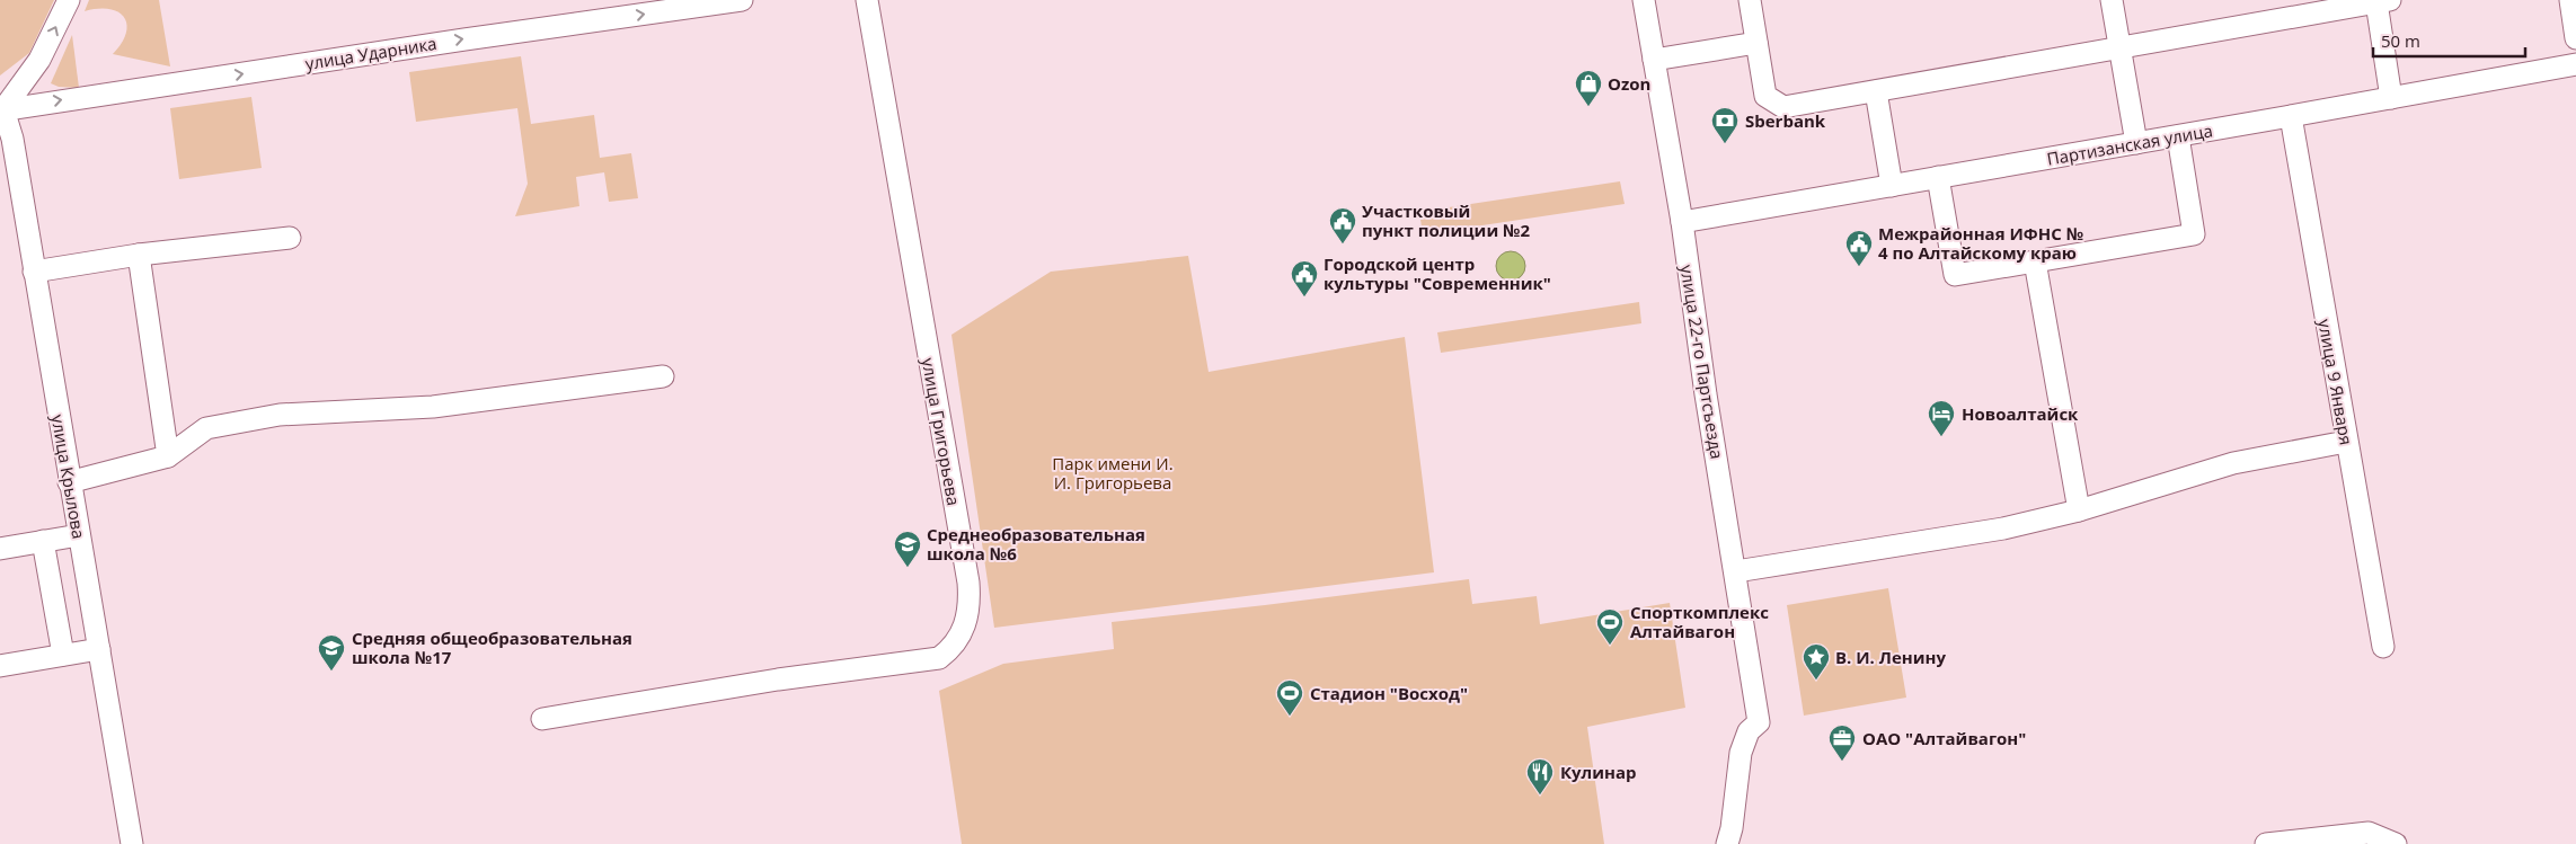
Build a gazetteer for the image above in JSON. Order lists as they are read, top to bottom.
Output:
{
  "streets": {
    "street": [
      "улица Ударника",
      "Партизанская улица",
      "улица 22-го Партсъезда",
      "улица 9 Января",
      "улица Григорьева",
      "улица Крылова"
    ]
  },
  "crossings": [
    ["улица Ударника", "улица Крылова"],
    ["Партизанская улица", "улица 22-го Партсъезда"],
    ["Партизанская улица", "улица 9 Января"]
  ],
  "parks": ["Парк имени И. И. Григорьева"],
  "places": {
    "shop": ["Ozon"],
    "bank": ["Sberbank"],
    "public building": ["Участковый пункт полиции №2", "Межрайонная ИФНС № 4 по Алтайскому краю", "Городской центр культуры \"Современник\""],
    "hotel": ["Новоалтайск"],
    "school or university": ["Среднеобразовательная школа №6", "Средняя общеобразовательная школа №17"],
    "sports": ["Спорткомплекс Алтайвагон", "Стадион \"Восход\""],
    "place": ["В. И. Ленину"],
    "office": ["ОАО \"Алтайвагон\""],
    "restaurant": ["Кулинар"]
  },
  "scale_bar": "50 m"
}
